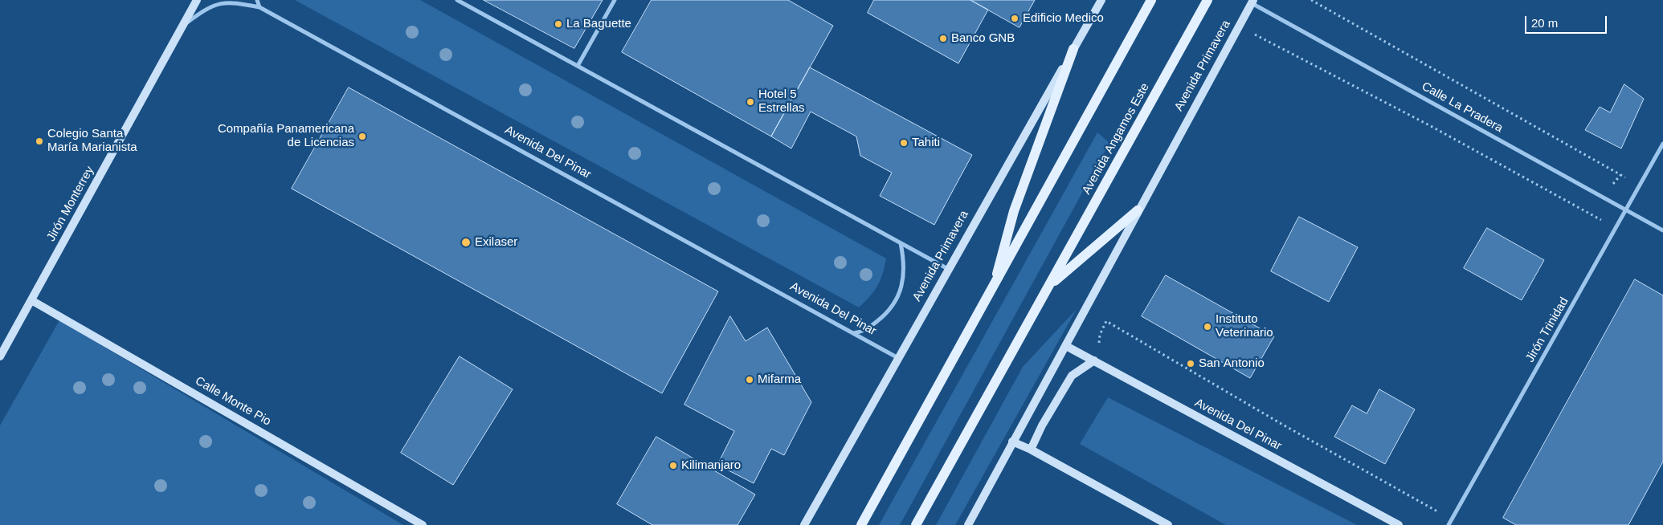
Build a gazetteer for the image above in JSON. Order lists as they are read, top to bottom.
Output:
{
  "streets": {
    "main road": ["Avenida Angamos Este"],
    "street": [
      "Avenida Primavera",
      "Calle La Pradera",
      "Avenida Del Pinar",
      "Jirón Monterrey",
      "Jirón Trinidad",
      "Calle Monte Pio"
    ]
  },
  "crossings": [
    ["Avenida Primavera", "Calle La Pradera"],
    ["Avenida Primavera", "Avenida Del Pinar"],
    ["Calle La Pradera", "Jirón Trinidad"],
    ["Avenida Del Pinar", "Jirón Monterrey"],
    ["Jirón Monterrey", "Calle Monte Pio"]
  ],
  "places": [
    "Edificio Medico",
    "La Baguette",
    "Banco GNB",
    "Hotel 5 Estrellas",
    "Compañía Panamericana de Licencias",
    "Colegio Santa María Marianista",
    "Tahiti",
    "Exilaser",
    "Instituto Veterinario",
    "San Antonio",
    "Mifarma",
    "Kilimanjaro"
  ],
  "scale_bar": "20 m"
}
